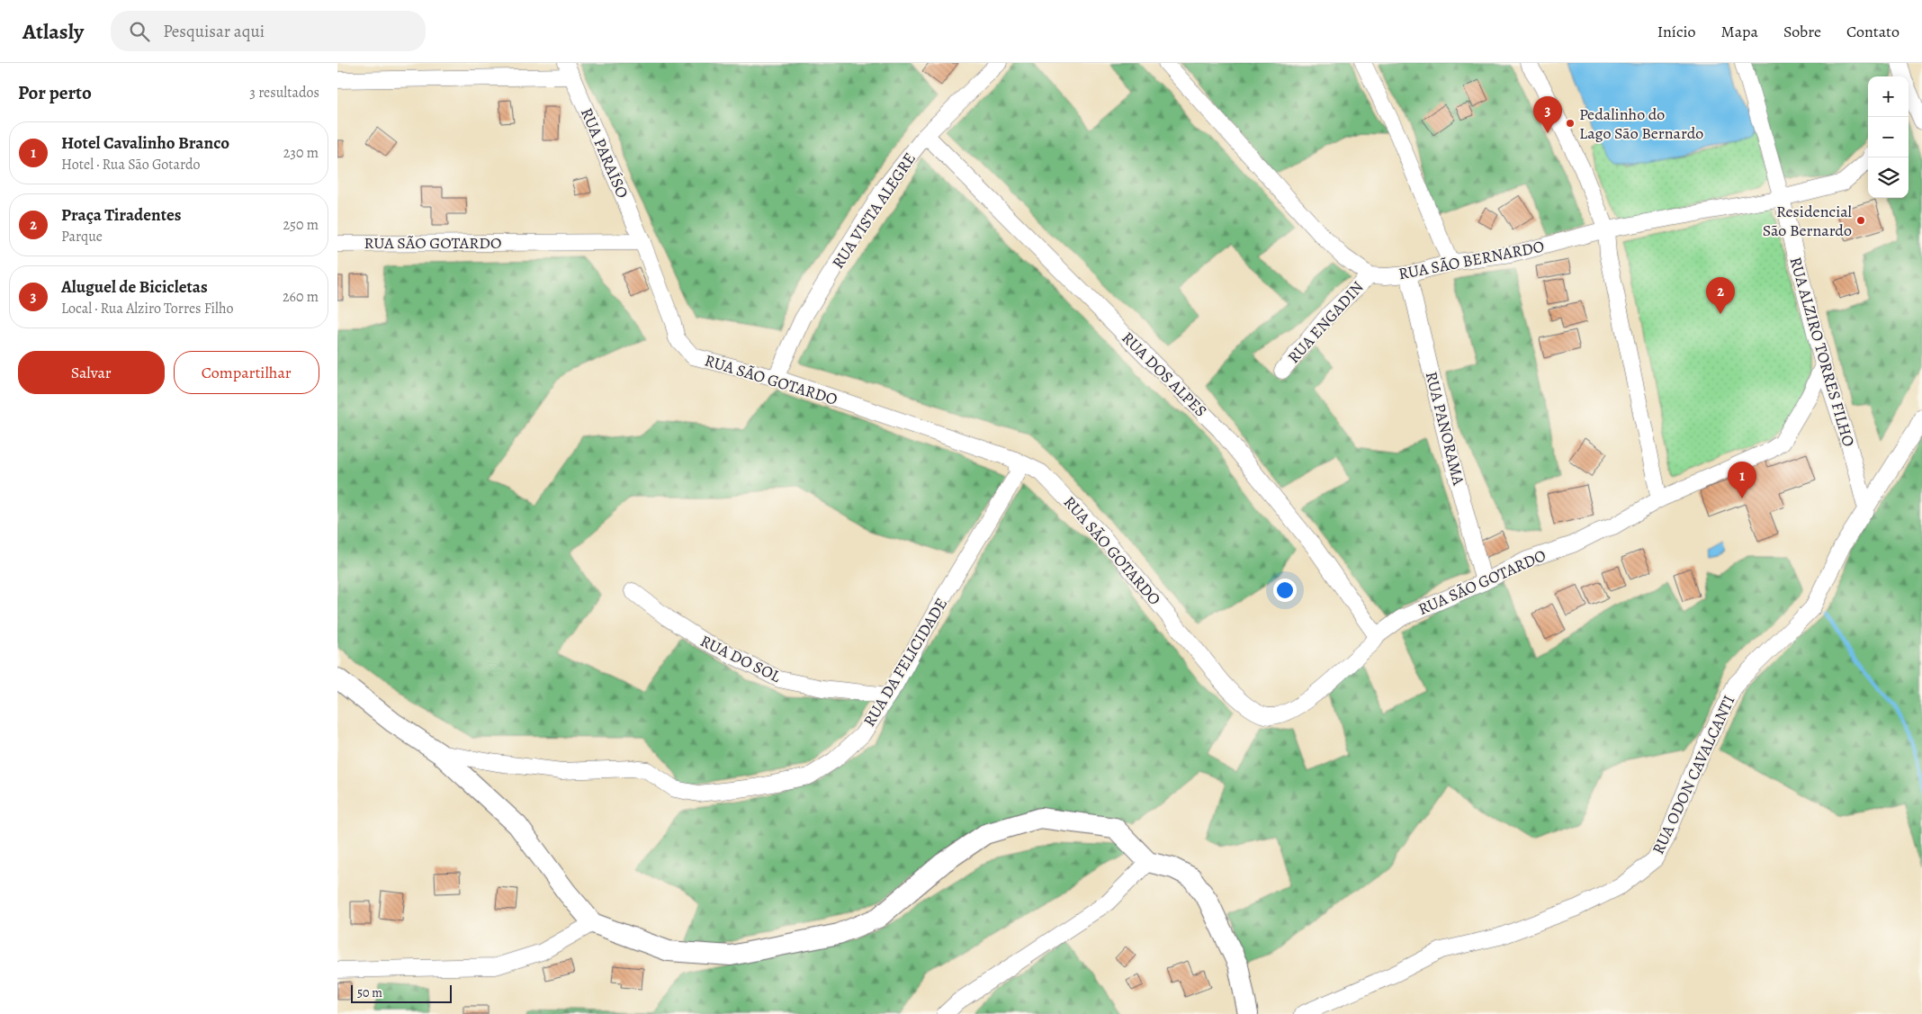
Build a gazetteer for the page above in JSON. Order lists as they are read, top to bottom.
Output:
{
  "streets": {
    "street": [
      "RUA PARAÍSO",
      "RUA VISTA ALEGRE",
      "RUA SÃO GOTARDO",
      "RUA SÃO BERNARDO",
      "RUA ENGADIN",
      "RUA ALZIRO TORRES FILHO",
      "RUA DOS ALPES",
      "RUA PANORAMA",
      "RUA DO SOL",
      "RUA DA FELICIDADE",
      "RUA ODON CAVALCANTI"
    ]
  },
  "crossings": [
    ["RUA PARAÍSO", "RUA SÃO GOTARDO"],
    ["RUA VISTA ALEGRE", "RUA SÃO GOTARDO"],
    ["RUA VISTA ALEGRE", "RUA DOS ALPES"],
    ["RUA SÃO GOTARDO", "RUA ALZIRO TORRES FILHO"],
    ["RUA SÃO GOTARDO", "RUA DOS ALPES"],
    ["RUA SÃO GOTARDO", "RUA PANORAMA"],
    ["RUA SÃO GOTARDO", "RUA DA FELICIDADE"],
    ["RUA SÃO BERNARDO", "RUA ENGADIN"],
    ["RUA SÃO BERNARDO", "RUA ALZIRO TORRES FILHO"],
    ["RUA SÃO BERNARDO", "RUA PANORAMA"],
    ["RUA ALZIRO TORRES FILHO", "RUA ODON CAVALCANTI"],
    ["RUA DO SOL", "RUA DA FELICIDADE"]
  ],
  "places": ["Pedalinho do Lago São Bernardo", "Residencial São Bernardo"],
  "scale_bar": "50 m",
  "page": {
    "header": "Atlasly",
    "search": "Pesquisar aqui",
    "nav": [
      "Início",
      "Mapa",
      "Sobre",
      "Contato"
    ],
    "heading": ["Por perto", "3 resultados"],
    "map_buttons": ["+", "−"],
    "pins": ["3", "2", "1"],
    "list": [
      {
        "mark": "1",
        "name": "Hotel Cavalinho Branco",
        "note": "Hotel · Rua São Gotardo",
        "value": "230 m"
      },
      {
        "mark": "2",
        "name": "Praça Tiradentes",
        "note": "Parque",
        "value": "250 m"
      },
      {
        "mark": "3",
        "name": "Aluguel de Bicicletas",
        "note": "Local · Rua Alziro Torres Filho",
        "value": "260 m"
      }
    ],
    "buttons": ["Salvar", "Compartilhar"],
    "scale": "50 m"
  }
}
